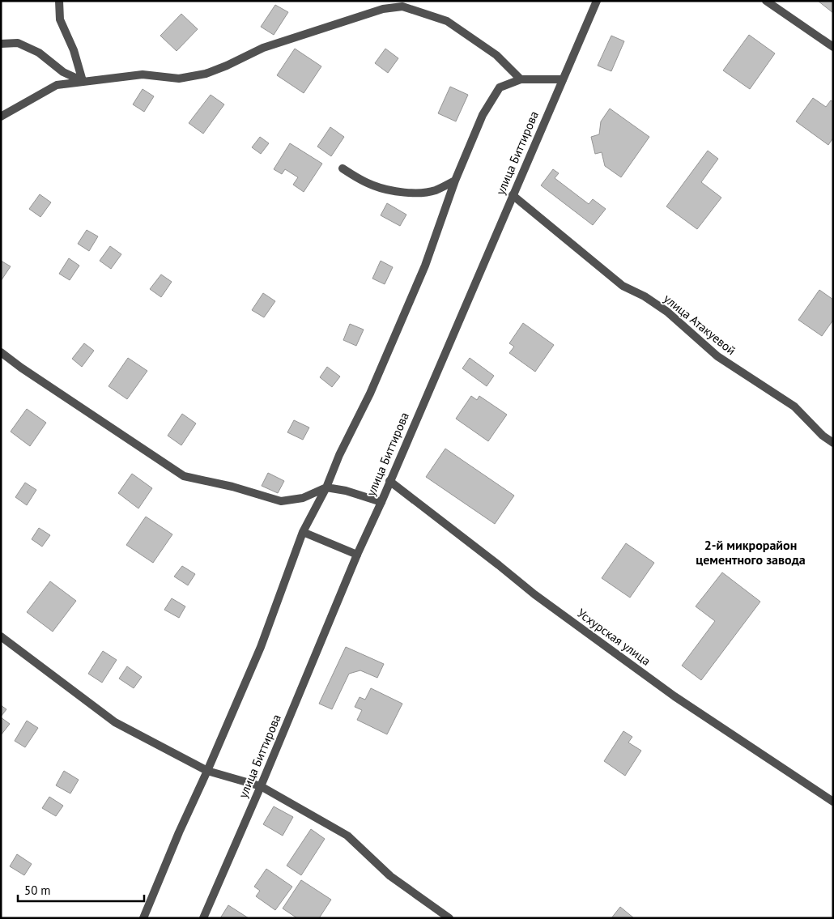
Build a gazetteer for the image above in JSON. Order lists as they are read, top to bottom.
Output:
{
  "streets": {
    "street": ["улица Биттирова", "улица Атакуевой", "Усхурская улица"]
  },
  "crossings": [
    ["улица Биттирова", "улица Атакуевой"],
    ["улица Биттирова", "Усхурская улица"]
  ],
  "districts": ["2-й микрорайон цементного завода"],
  "scale_bar": "50 m"
}
